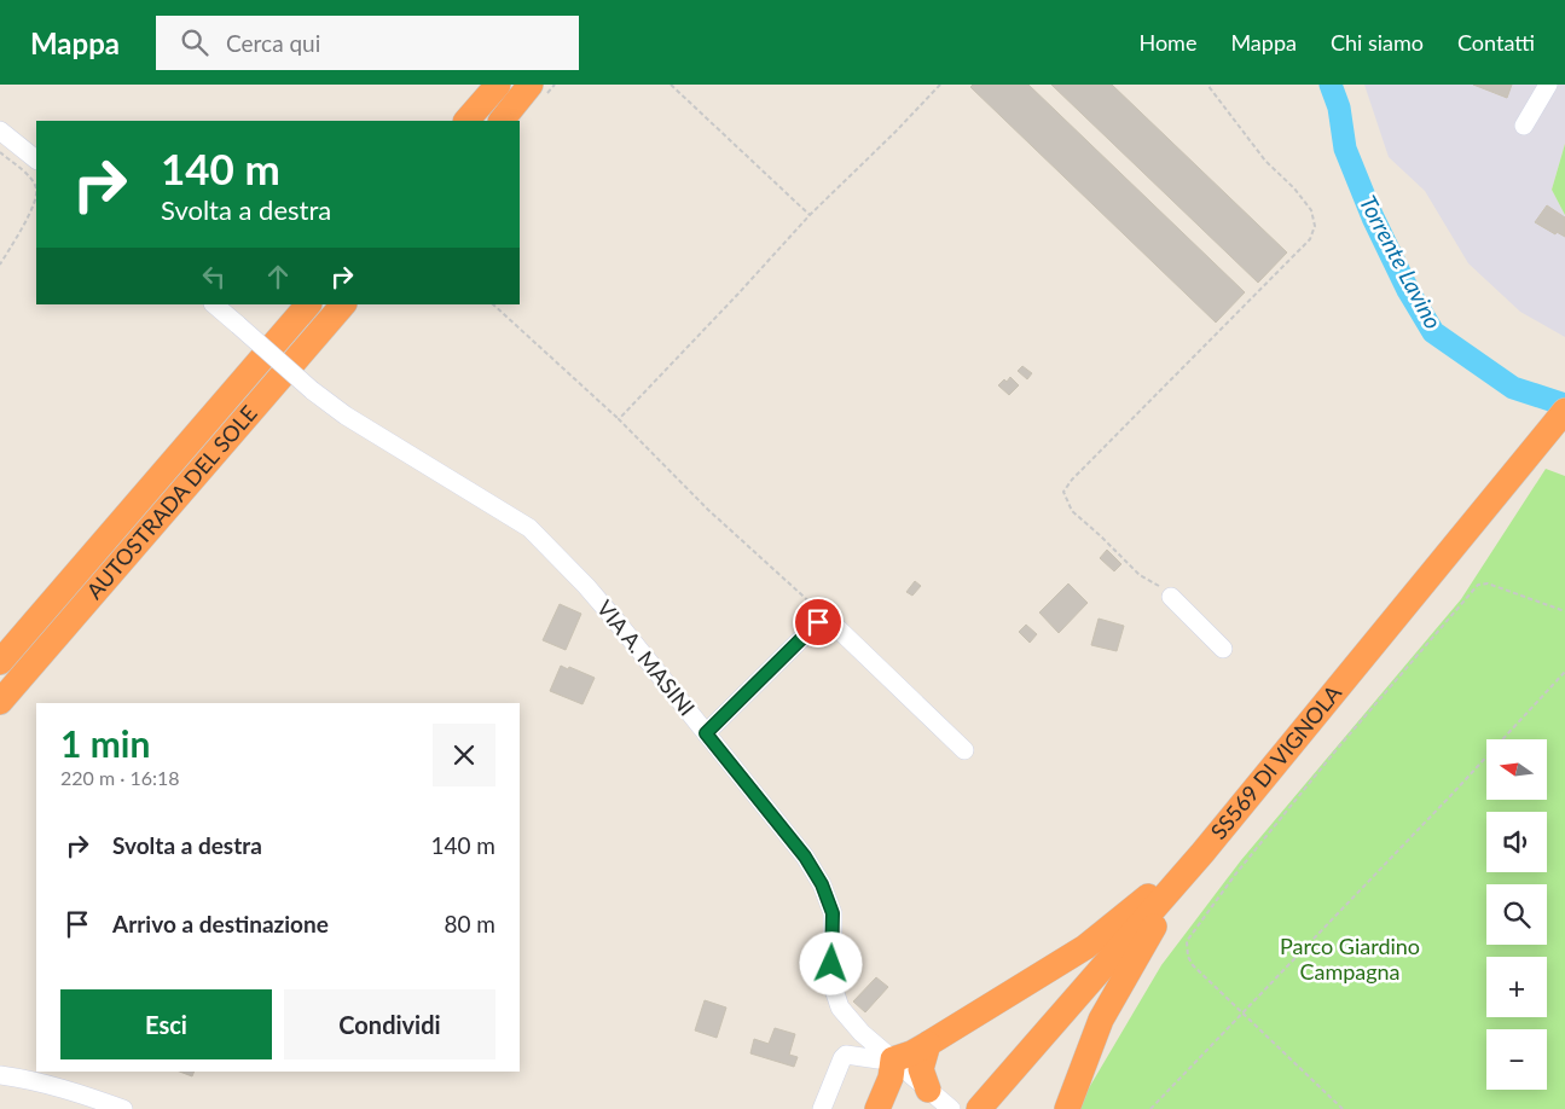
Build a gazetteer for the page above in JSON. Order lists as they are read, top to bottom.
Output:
{
  "streets": {
    "highway": ["AUTOSTRADA DEL SOLE", "SS569 DI VIGNOLA"],
    "street": ["VIA A. MASINI"]
  },
  "water": ["Torrente Lavino"],
  "parks": ["Parco Giardino Campagna"],
  "north": "left",
  "page": {
    "header": "Mappa",
    "search": "Cerca qui",
    "nav": [
      "Home",
      "Mappa",
      "Chi siamo",
      "Contatti"
    ],
    "turn": ["140 m", "Svolta a destra"],
    "heading": ["1 min", "220 m · 16:18"],
    "map_buttons": ["+", "−"],
    "list": [
      {
        "name": "Svolta a destra",
        "value": "140 m"
      },
      {
        "name": "Arrivo a destinazione",
        "value": "80 m"
      }
    ],
    "buttons": ["Esci", "Condividi"]
  }
}
